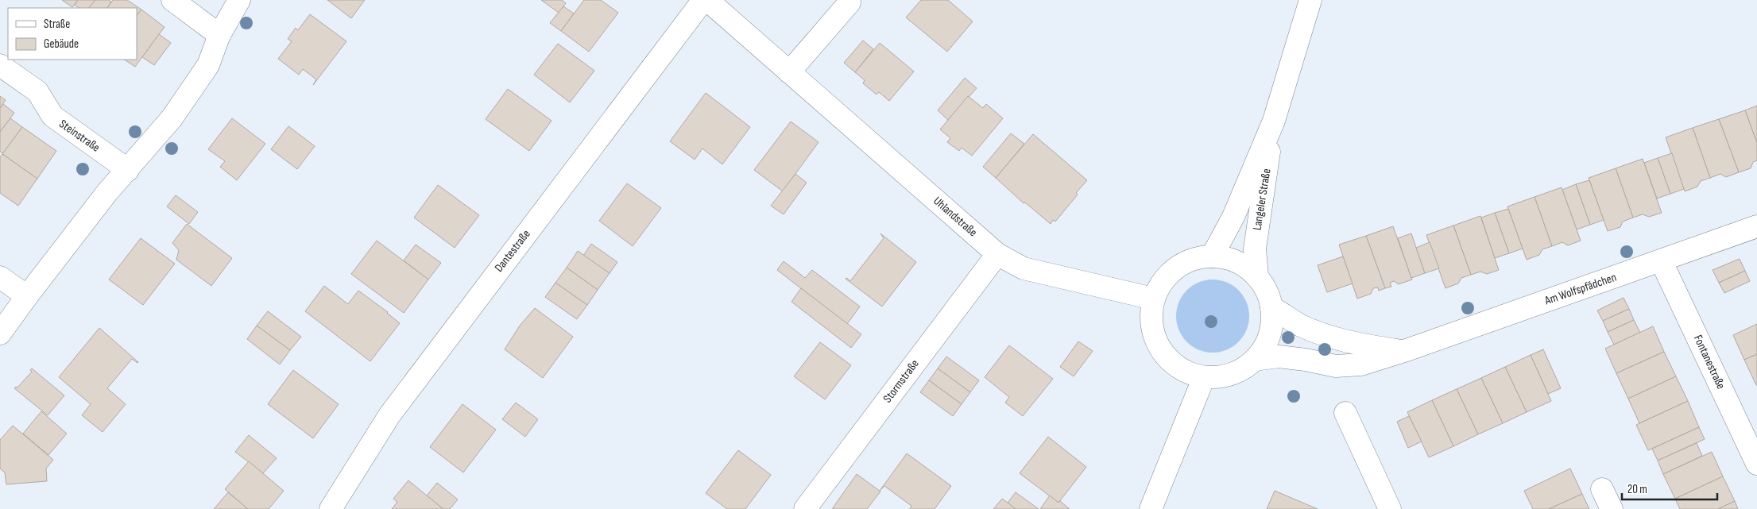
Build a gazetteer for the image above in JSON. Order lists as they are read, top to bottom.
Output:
{
  "streets": {
    "street": [
      "Steinstraße",
      "Langeler Straße",
      "Uhlandstraße",
      "Dantestraße",
      "Am Wolfspfädchen",
      "Fontanestraße",
      "Stormstraße"
    ]
  },
  "crossings": [
    ["Langeler Straße", "Uhlandstraße"],
    ["Langeler Straße", "Am Wolfspfädchen"],
    ["Uhlandstraße", "Am Wolfspfädchen"],
    ["Uhlandstraße", "Stormstraße"],
    ["Am Wolfspfädchen", "Fontanestraße"]
  ],
  "legend": ["Straße", "Gebäude"],
  "scale_bar": "20 m"
}
